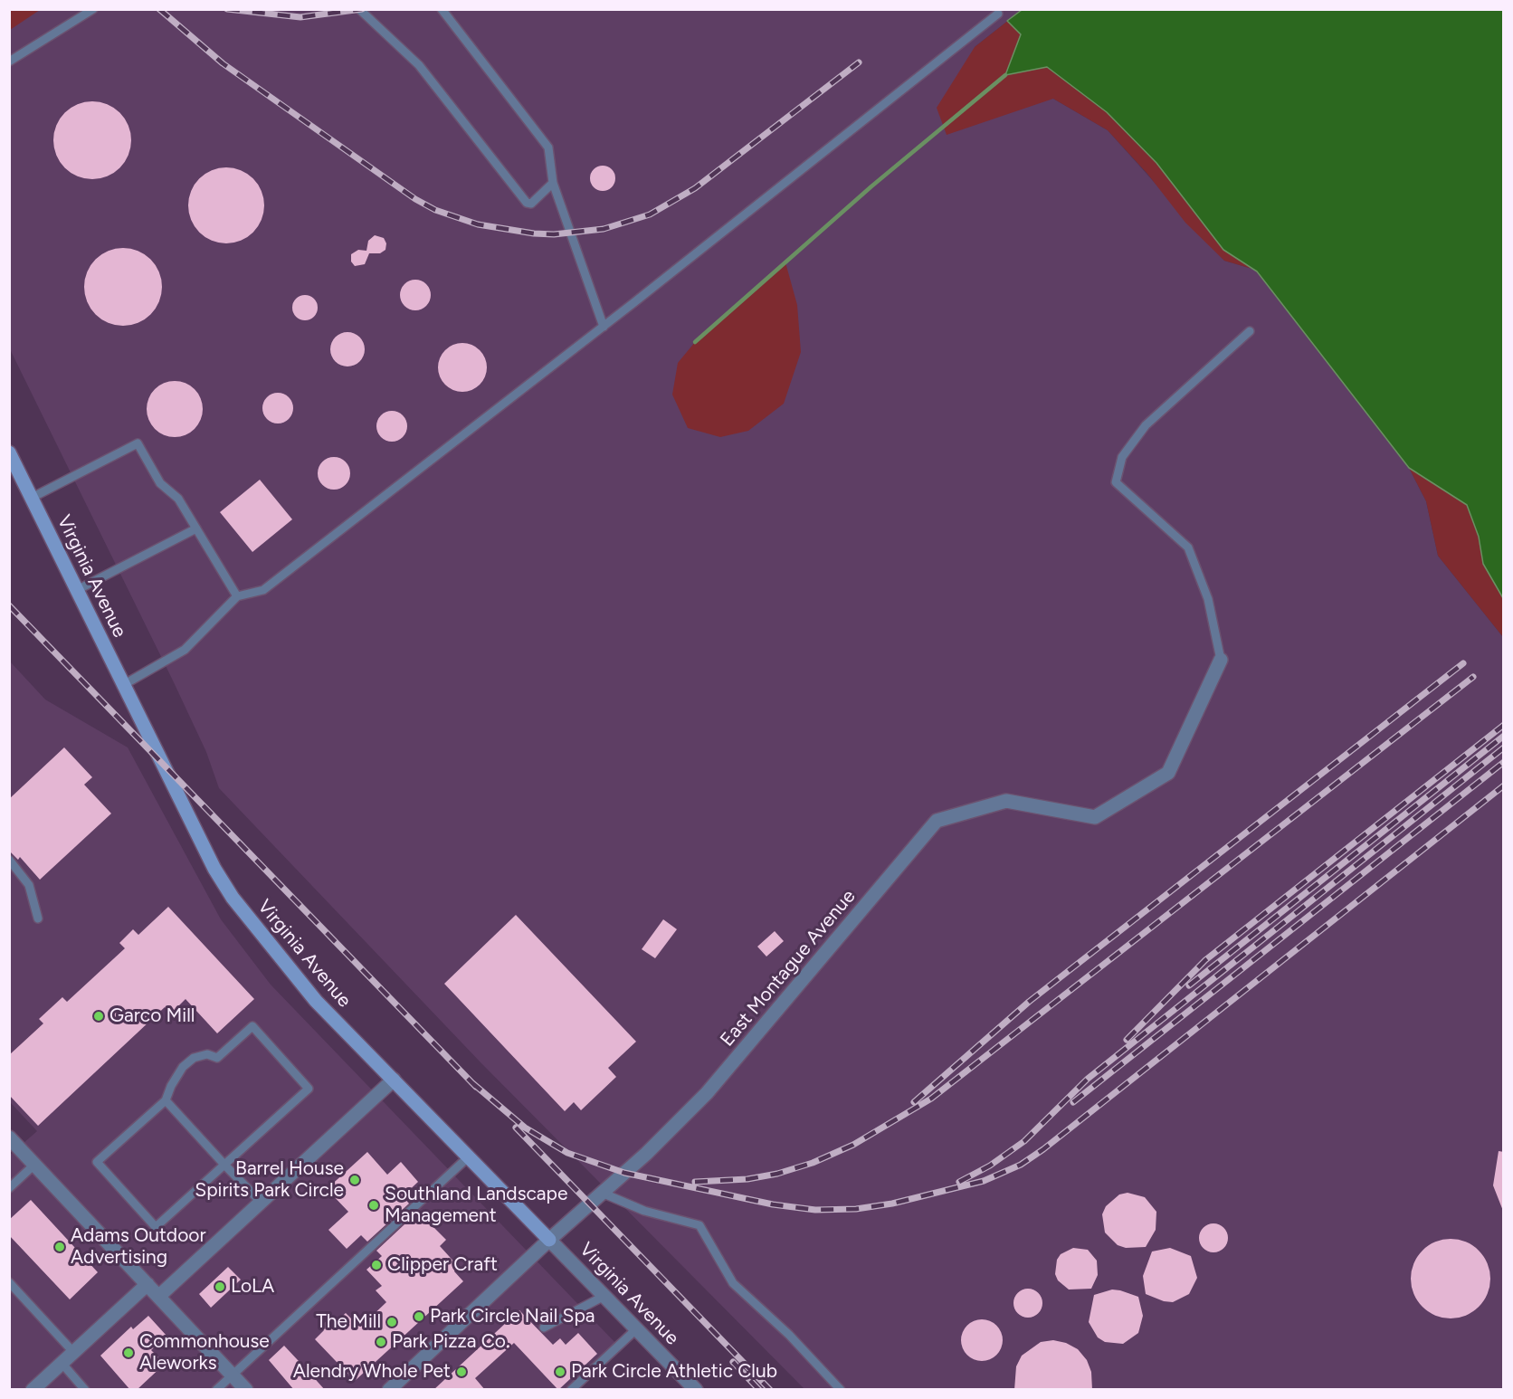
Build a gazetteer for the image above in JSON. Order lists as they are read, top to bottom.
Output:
{
  "streets": {
    "main road": ["Virginia Avenue"],
    "street": ["East Montague Avenue"]
  },
  "crossings": [
    ["Virginia Avenue", "East Montague Avenue"]
  ],
  "places": [
    "Garco Mill",
    "Barrel House Spirits Park Circle",
    "Southland Landscape Management",
    "Adams Outdoor Advertising",
    "Clipper Craft",
    "LoLA",
    "Park Circle Nail Spa",
    "The Mill",
    "Park Pizza Co.",
    "Commonhouse Aleworks",
    "Alendry Whole Pet",
    "Park Circle Athletic Club"
  ]
}
